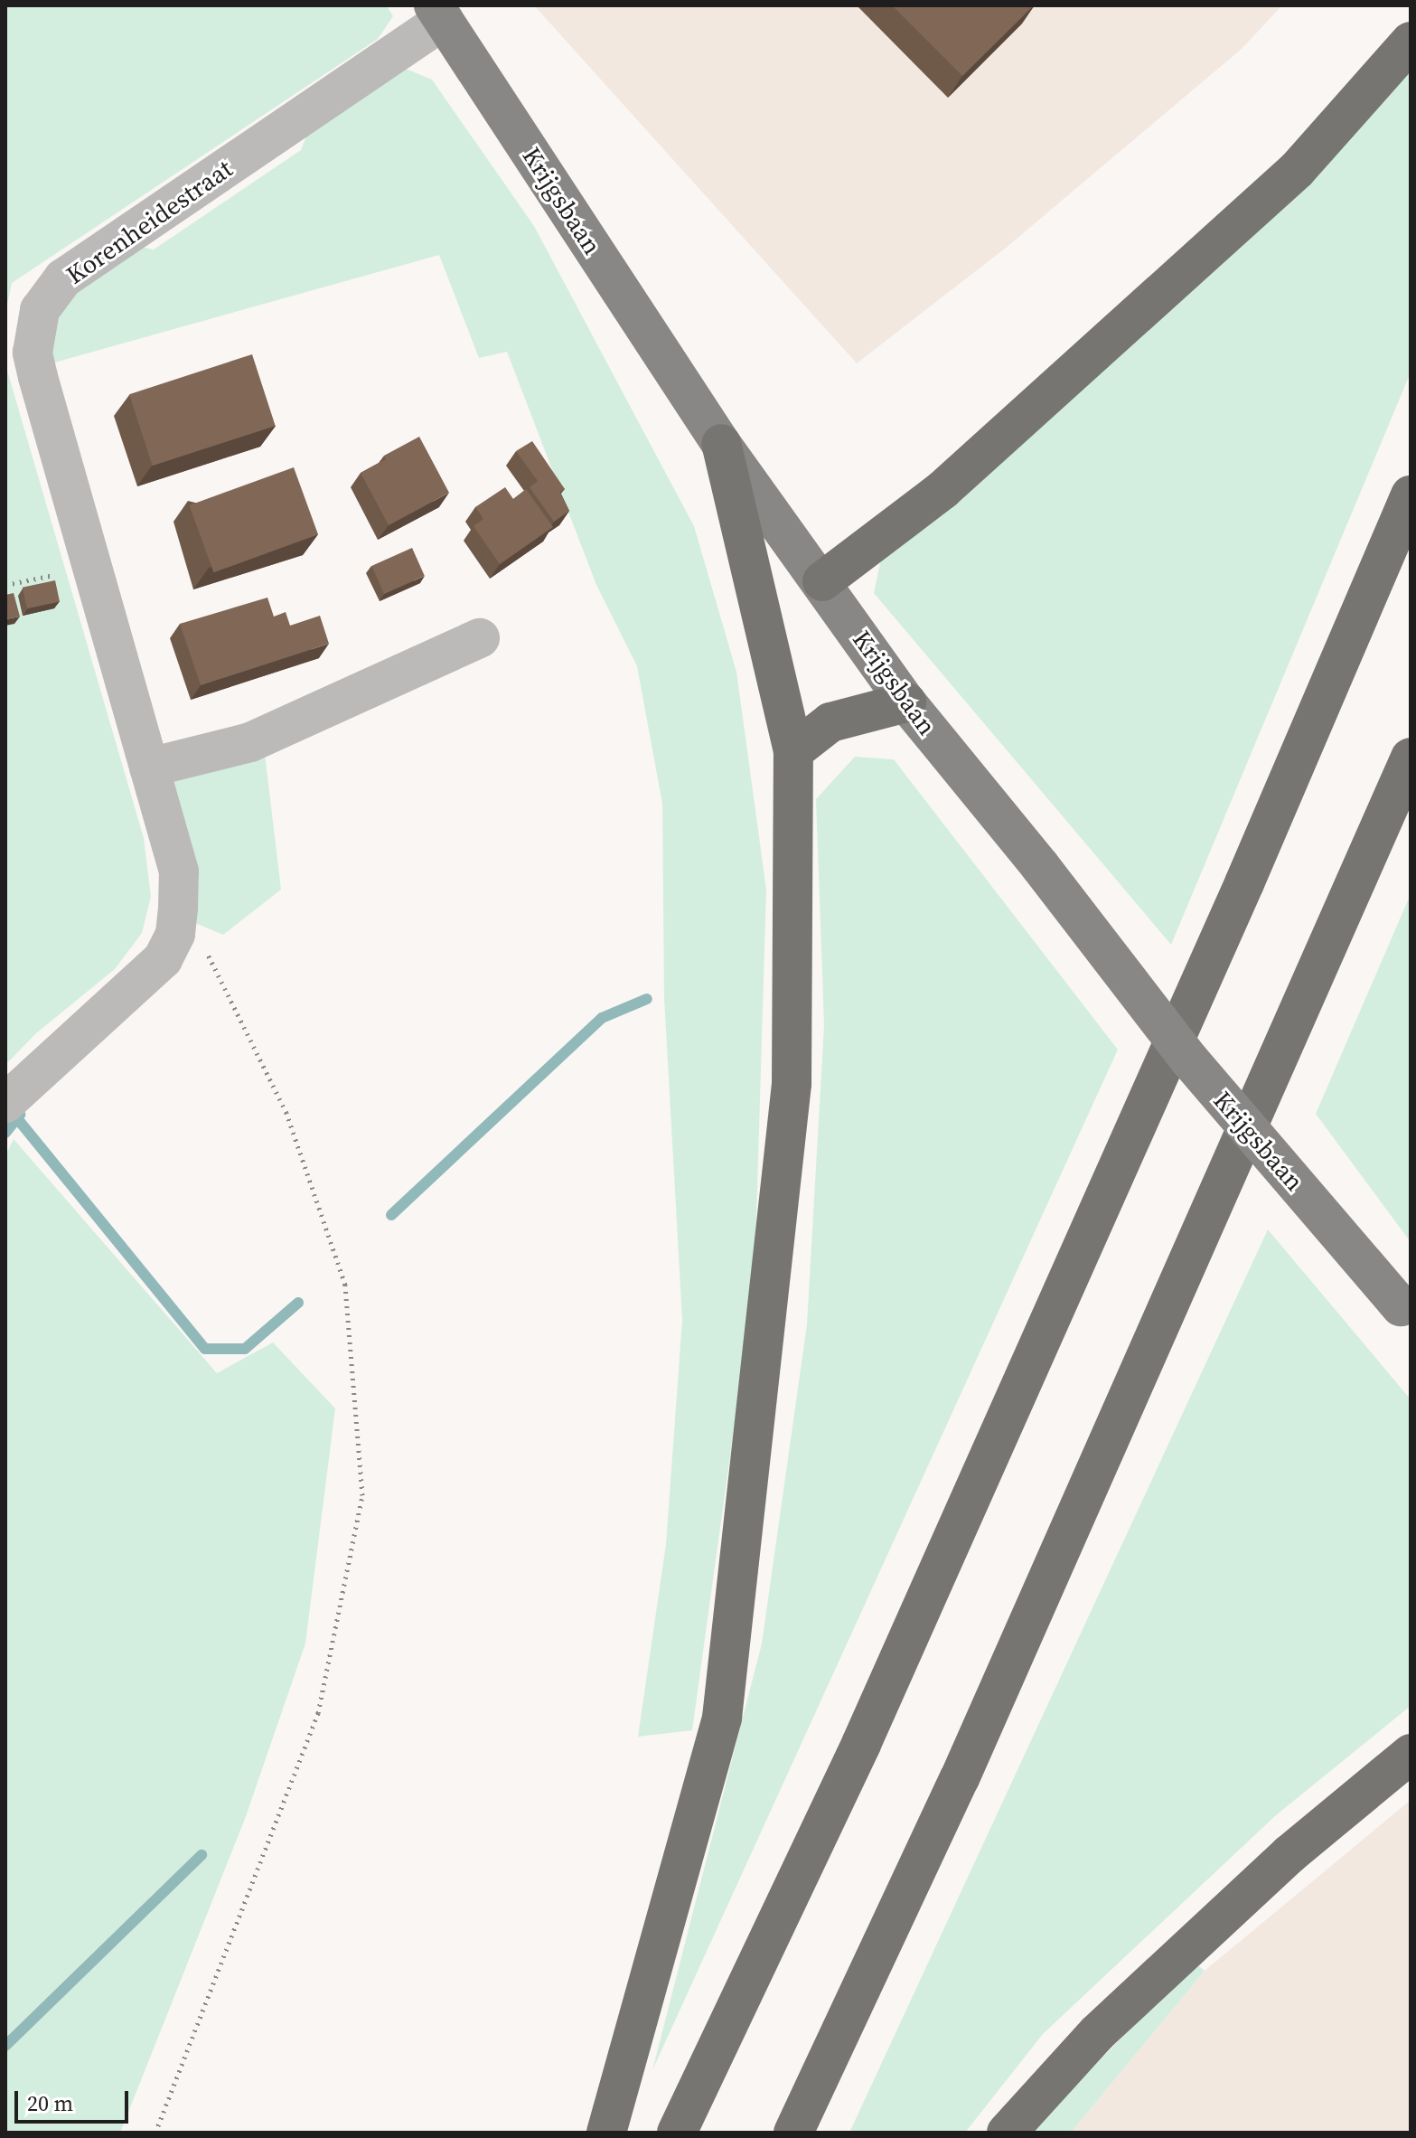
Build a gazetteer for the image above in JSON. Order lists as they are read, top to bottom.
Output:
{
  "streets": {
    "main road": ["Krijgsbaan"],
    "street": ["Korenheidestraat"]
  },
  "crossings": [
    ["Krijgsbaan", "Korenheidestraat"]
  ],
  "scale_bar": "20 m"
}
